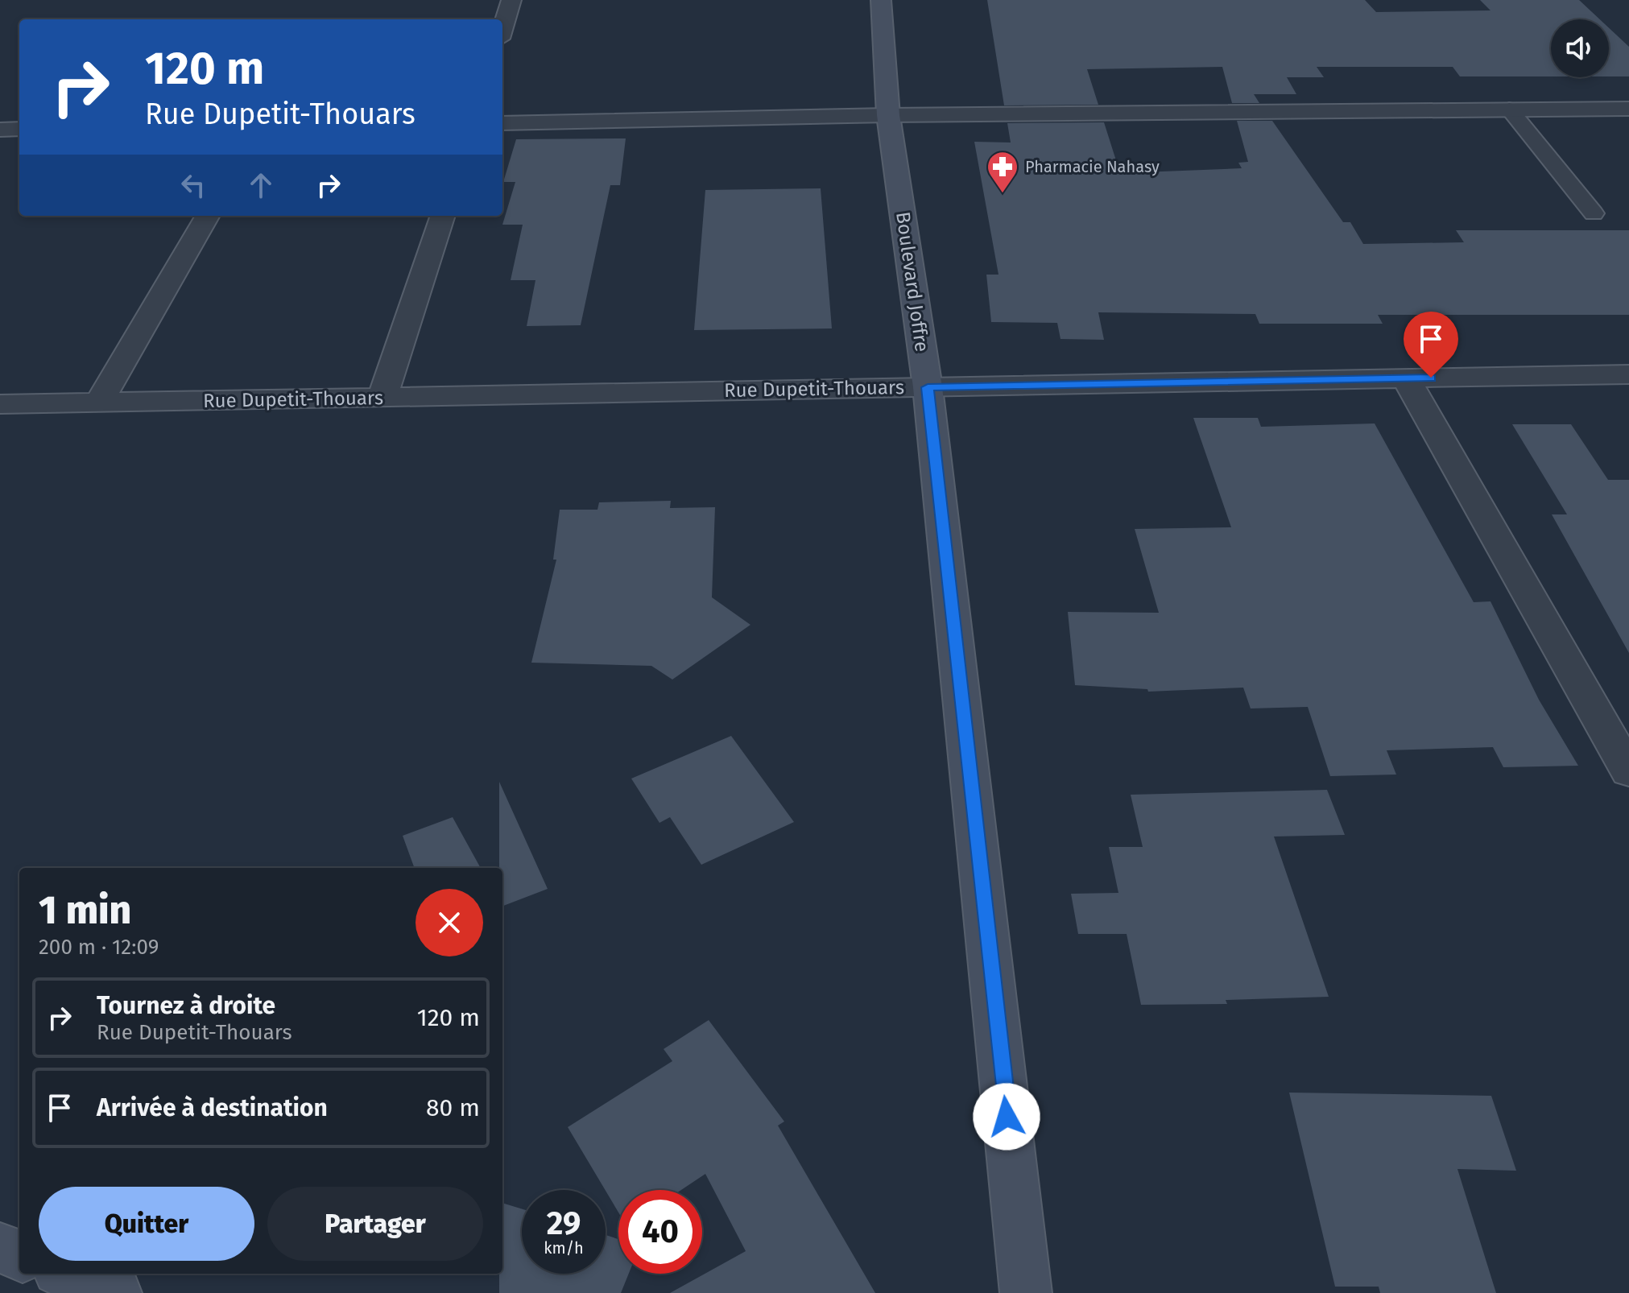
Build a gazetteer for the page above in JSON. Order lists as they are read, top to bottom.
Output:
{
  "streets": {
    "street": ["Boulevard Joffre", "Rue Dupetit-Thouars"]
  },
  "crossings": [
    ["Boulevard Joffre", "Rue Dupetit-Thouars"]
  ],
  "places": {
    "pharmacy": ["Pharmacie Nahasy"]
  },
  "page": {
    "turn": ["120 m", "Rue Dupetit-Thouars"],
    "heading": ["1 min", "200 m · 12:09"],
    "list": [
      {
        "name": "Tournez à droite",
        "note": "Rue Dupetit-Thouars",
        "value": "120 m"
      },
      {
        "name": "Arrivée à destination",
        "value": "80 m"
      }
    ],
    "buttons": ["Quitter", "Partager"],
    "speed": "29 km/h",
    "limit": "40"
  }
}
